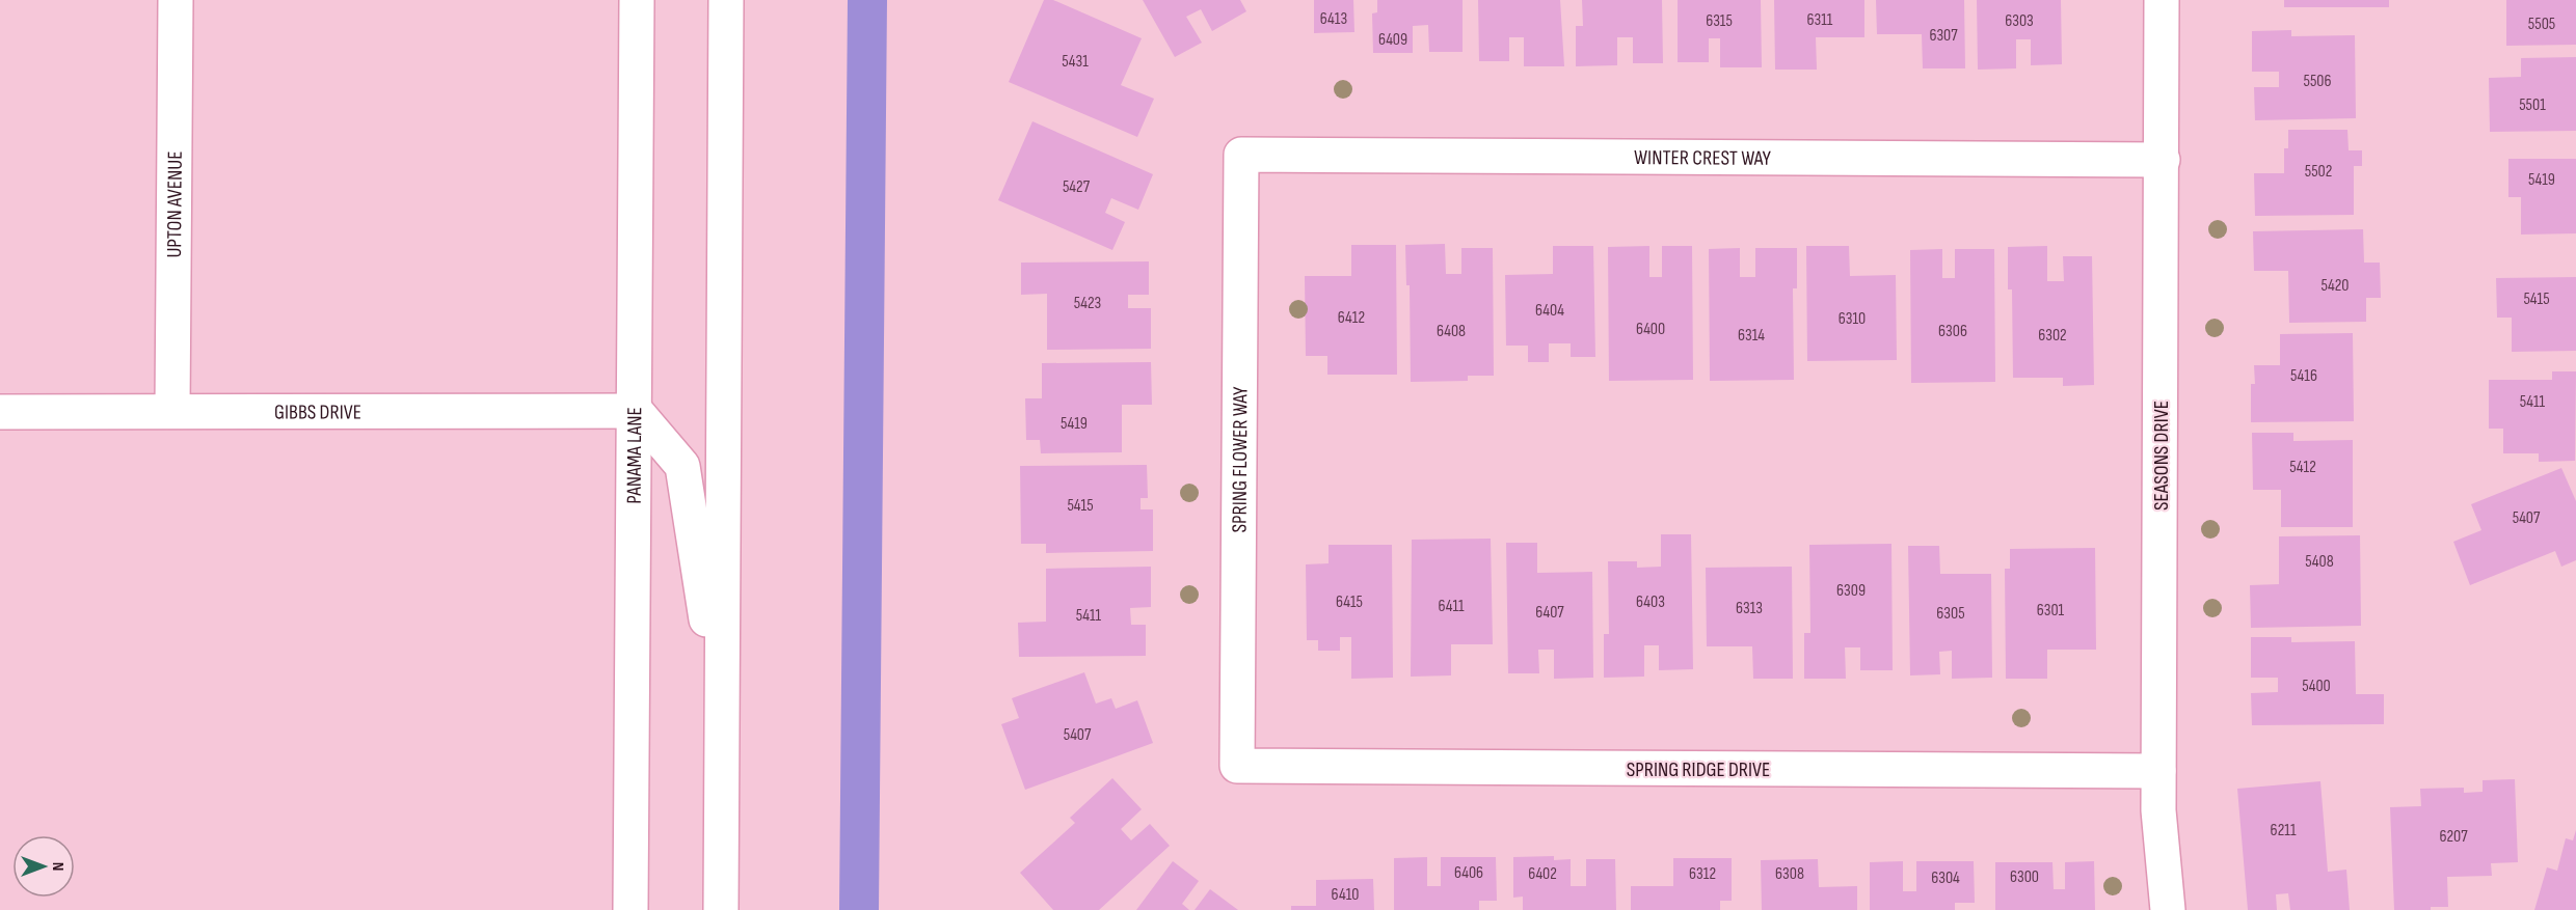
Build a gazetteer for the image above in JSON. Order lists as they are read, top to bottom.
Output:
{
  "streets": {
    "street": [
      "WINTER CREST WAY",
      "UPTON AVENUE",
      "GIBBS DRIVE",
      "PANAMA LANE",
      "SEASONS DRIVE",
      "SPRING FLOWER WAY",
      "SPRING RIDGE DRIVE"
    ]
  },
  "crossings": [
    ["WINTER CREST WAY", "SEASONS DRIVE"],
    ["WINTER CREST WAY", "SPRING FLOWER WAY"],
    ["UPTON AVENUE", "GIBBS DRIVE"],
    ["GIBBS DRIVE", "PANAMA LANE"],
    ["SEASONS DRIVE", "SPRING RIDGE DRIVE"],
    ["SPRING FLOWER WAY", "SPRING RIDGE DRIVE"]
  ],
  "house_numbers": [
    "6413",
    "6311",
    "6315",
    "6303",
    "5505",
    "6307",
    "6409",
    "5431",
    "5506",
    "5501",
    "5502",
    "5419",
    "5427",
    "5420",
    "5415",
    "5423",
    "6404",
    "6412",
    "6310",
    "6400",
    "6408",
    "6306",
    "6314",
    "6302",
    "5416",
    "5411",
    "5419",
    "5412",
    "5415",
    "5407",
    "5408",
    "6309",
    "6415",
    "6403",
    "6411",
    "6313",
    "6301",
    "6407",
    "6305",
    "5411",
    "5400",
    "5407",
    "6211",
    "6207",
    "6406",
    "6402",
    "6312",
    "6308",
    "6300",
    "6304",
    "6410"
  ],
  "north": "right"
}
